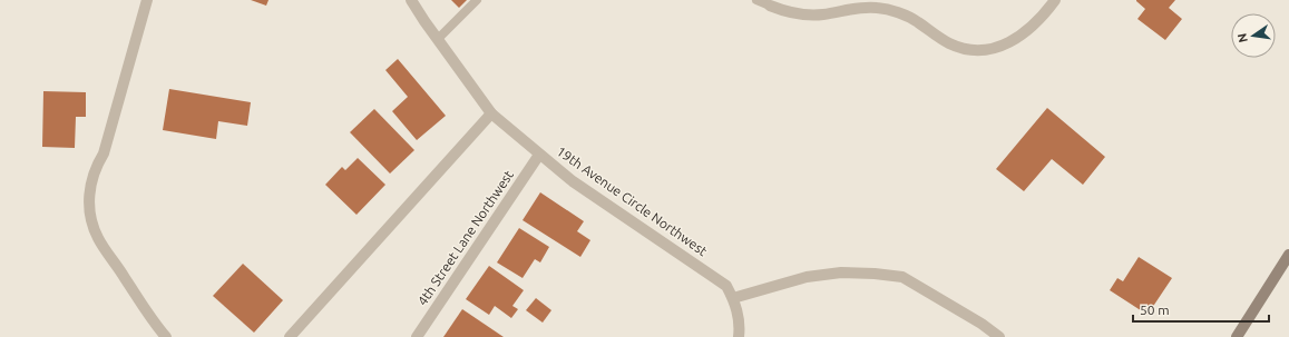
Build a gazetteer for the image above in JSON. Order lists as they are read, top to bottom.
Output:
{
  "streets": {
    "street": ["19th Avenue Circle Northwest", "4th Street Lane Northwest"]
  },
  "crossings": [
    ["19th Avenue Circle Northwest", "4th Street Lane Northwest"]
  ],
  "scale_bar": "50 m",
  "north": "left"
}
